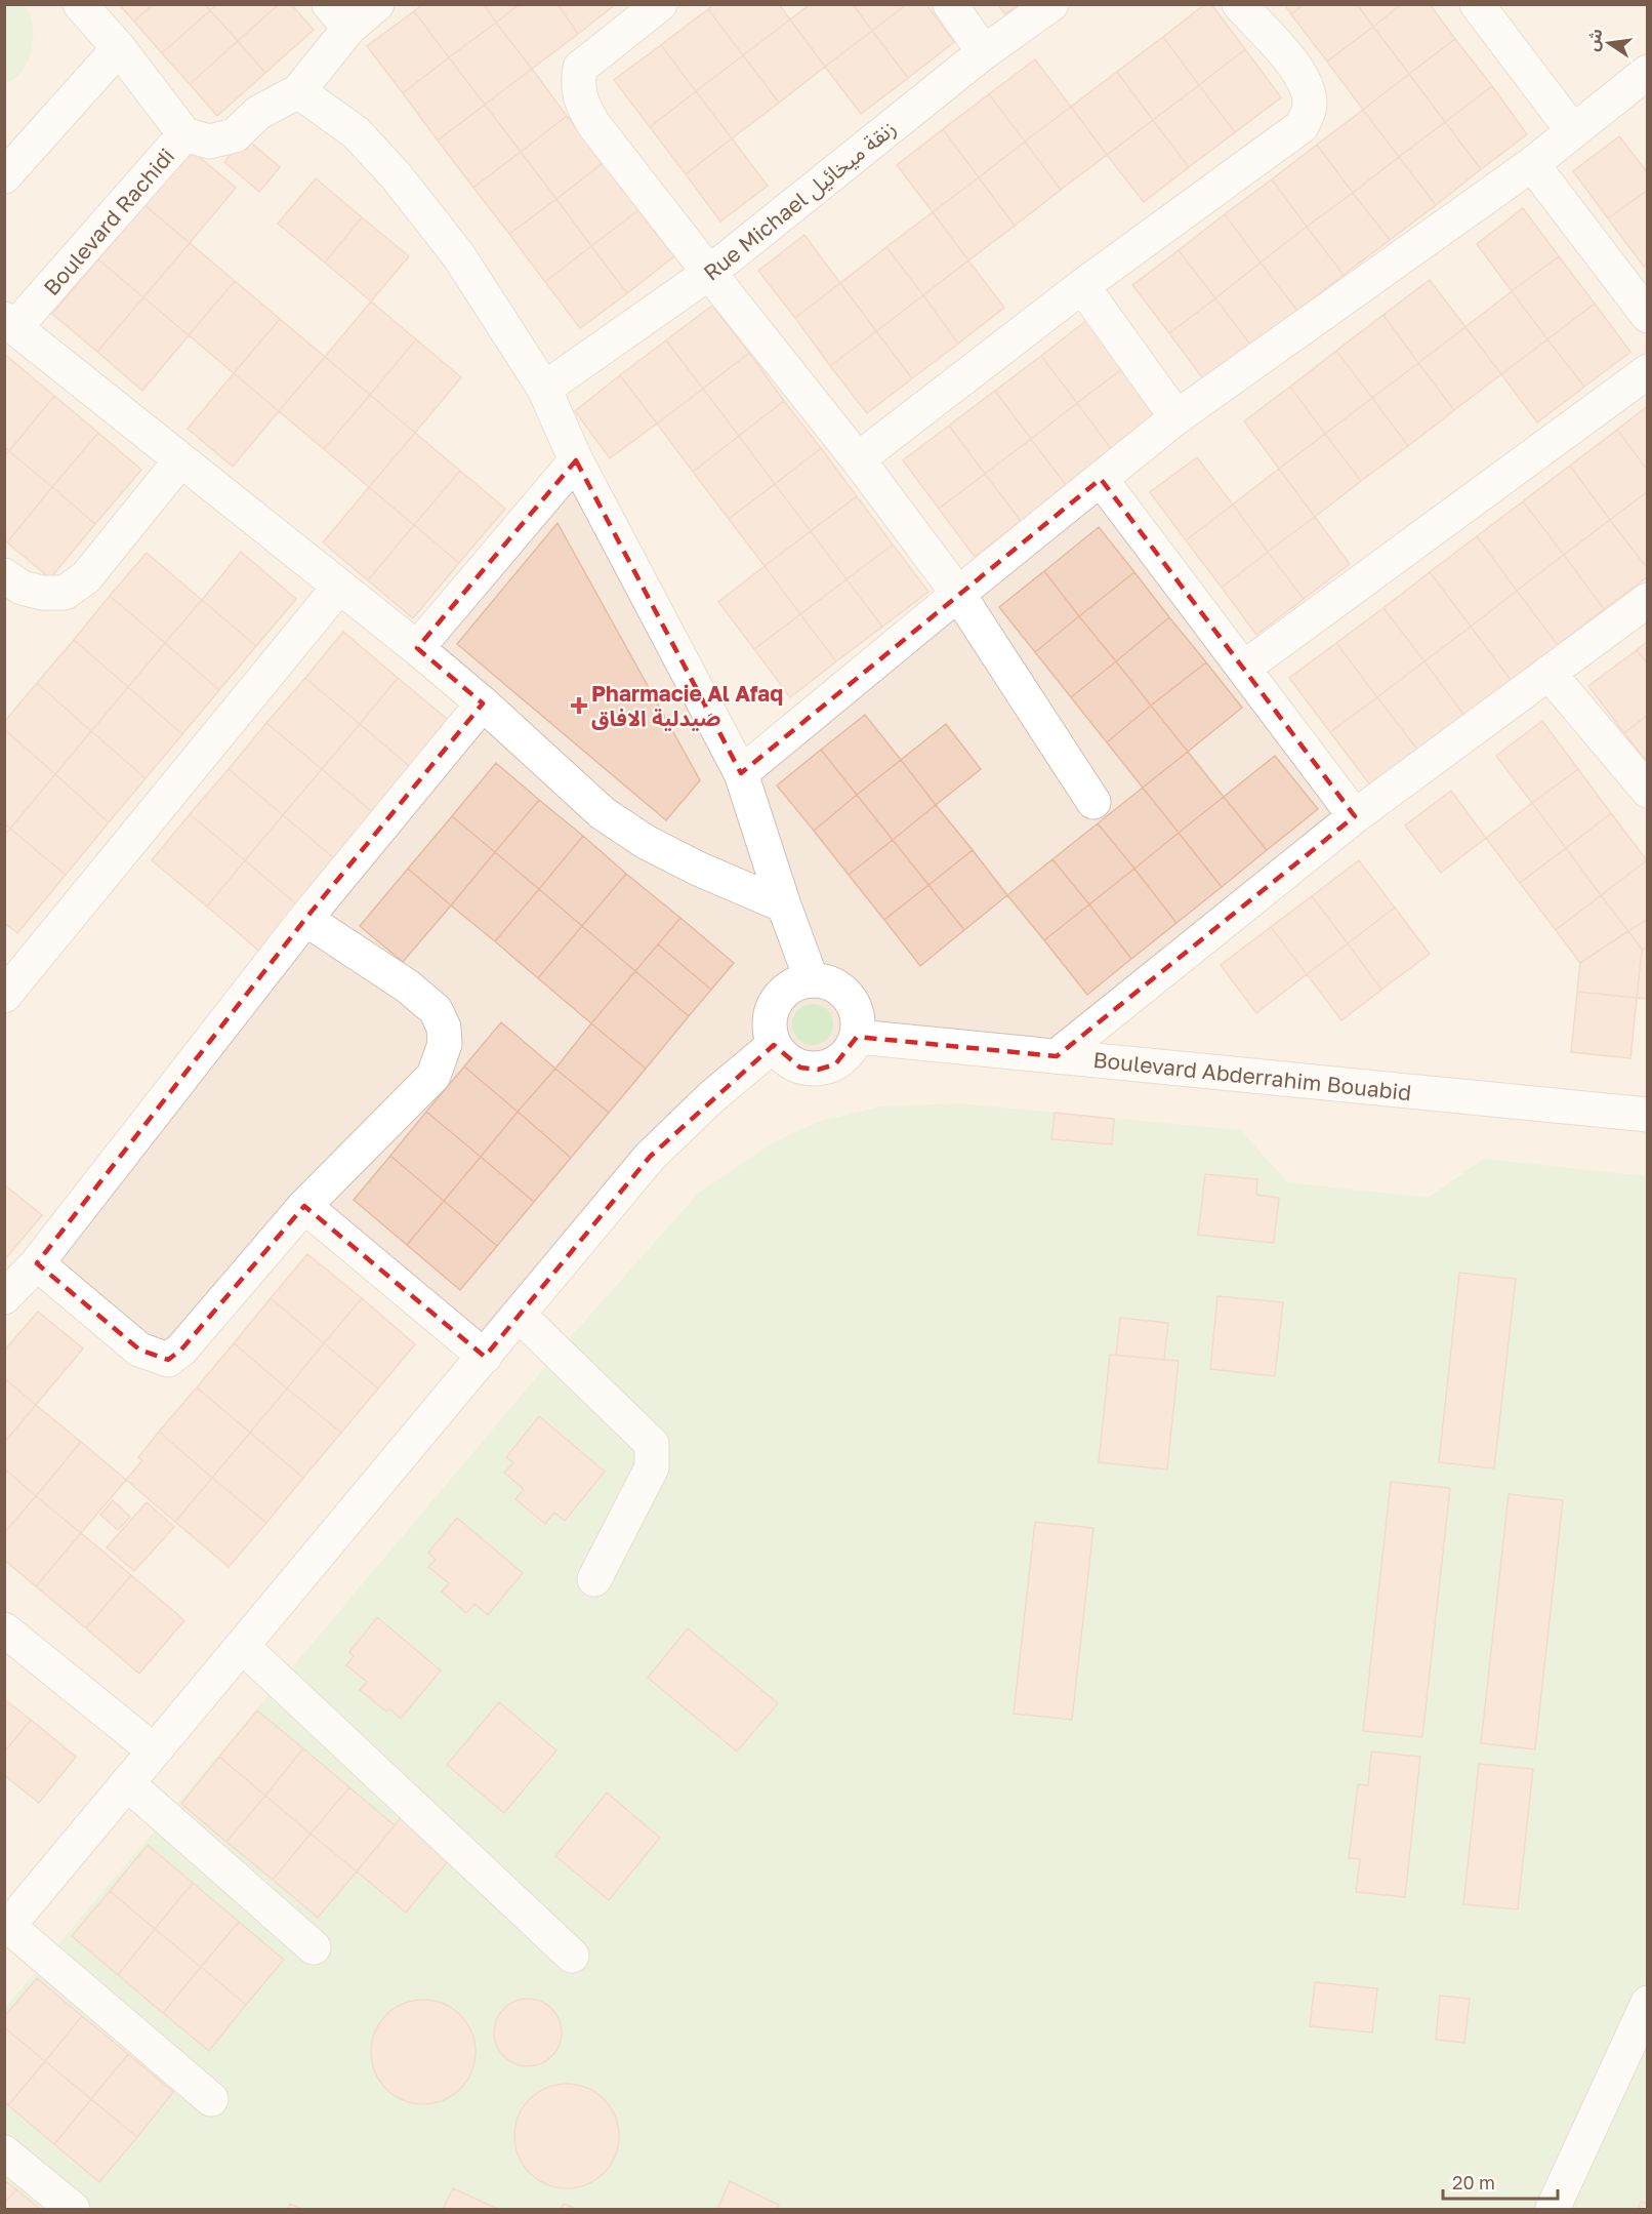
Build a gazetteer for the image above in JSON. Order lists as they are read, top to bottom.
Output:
{
  "streets": {
    "street": ["Rue Michael زنقة ميخائيل", "Boulevard Rachidi", "Boulevard Abderrahim Bouabid"]
  },
  "places": {
    "health": ["Pharmacie Al Afaq صيدلية الافاق"]
  },
  "scale_bar": "20 m",
  "north": "left"
}
